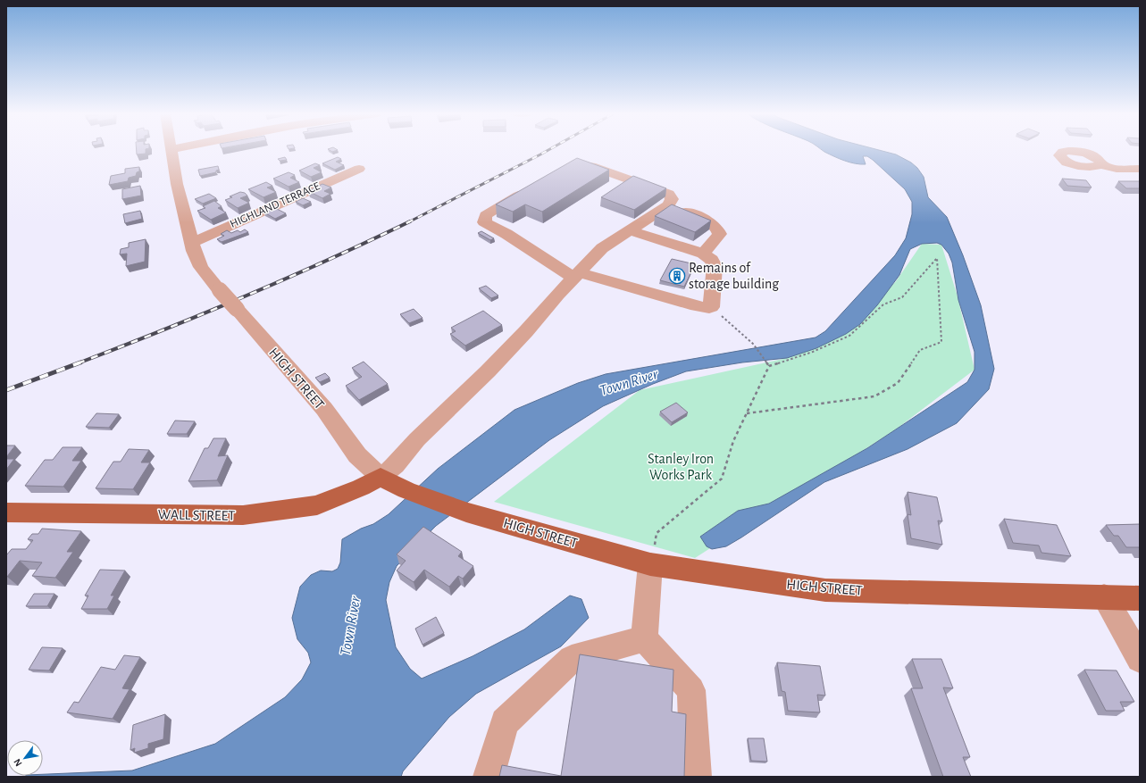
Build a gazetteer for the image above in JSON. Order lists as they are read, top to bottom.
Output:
{
  "streets": {
    "main road": ["HIGH STREET", "WALL STREET"],
    "street": ["HIGHLAND TERRACE"]
  },
  "crossings": [
    ["HIGHLAND TERRACE", "HIGH STREET"],
    ["HIGH STREET", "WALL STREET"]
  ],
  "water": ["Town River"],
  "parks": ["Stanley Iron Works Park"],
  "places": {
    "building": ["Remains of storage building"]
  },
  "north": "bottom left"
}
